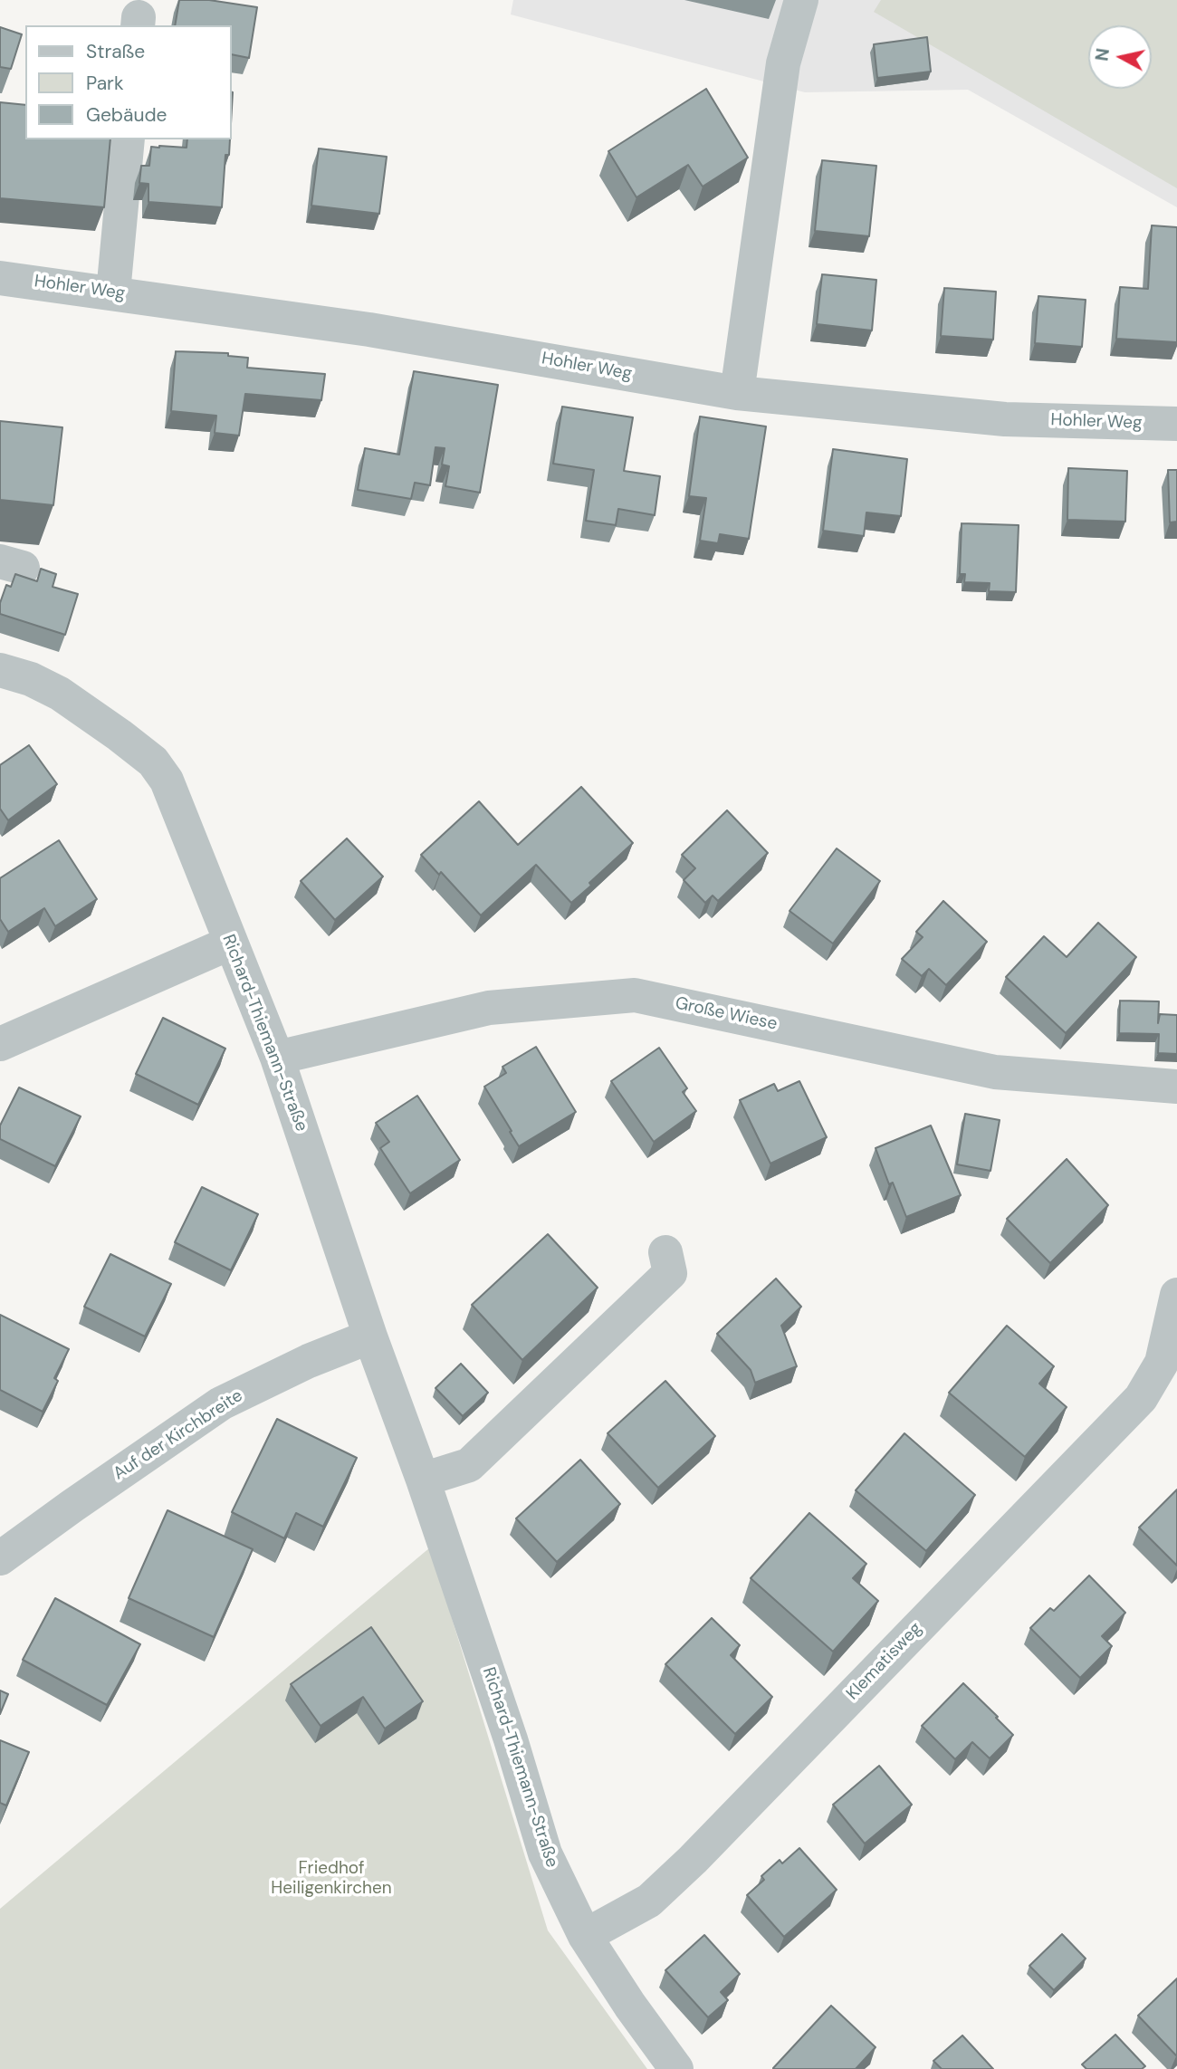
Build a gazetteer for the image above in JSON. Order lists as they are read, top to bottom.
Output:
{
  "streets": {
    "street": [
      "Hohler Weg",
      "Große Wiese",
      "Richard-Thiemann-Straße",
      "Auf der Kirchbreite",
      "Klematisweg"
    ]
  },
  "crossings": [
    ["Große Wiese", "Richard-Thiemann-Straße"],
    ["Richard-Thiemann-Straße", "Auf der Kirchbreite"],
    ["Richard-Thiemann-Straße", "Klematisweg"]
  ],
  "parks": ["Friedhof Heiligenkirchen"],
  "legend": ["Straße", "Park", "Gebäude"],
  "north": "left"
}
